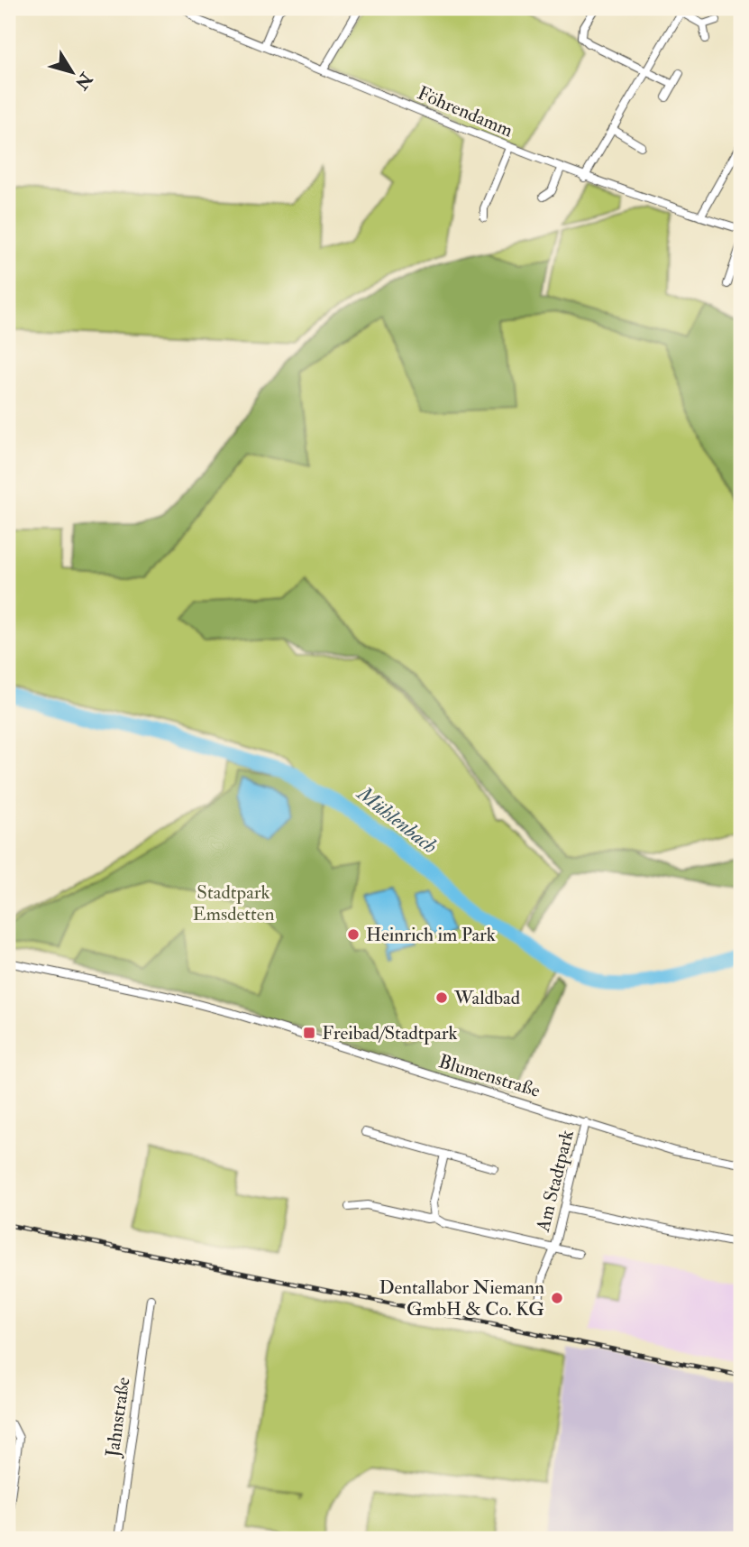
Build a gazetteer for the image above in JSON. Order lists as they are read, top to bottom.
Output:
{
  "streets": {
    "street": [
      "Föhrendamm",
      "Blumenstraße",
      "Am Stadtpark",
      "Jahnstraße"
    ]
  },
  "crossings": [
    ["Blumenstraße", "Am Stadtpark"]
  ],
  "water": ["Mühlenbach"],
  "parks": ["Stadtpark Emsdetten"],
  "places": {
    "other": ["Heinrich im Park", "Waldbad", "Dentallabor Niemann GmbH & Co. KG"],
    "transit": ["Freibad/Stadtpark"]
  },
  "north": "bottom right"
}
